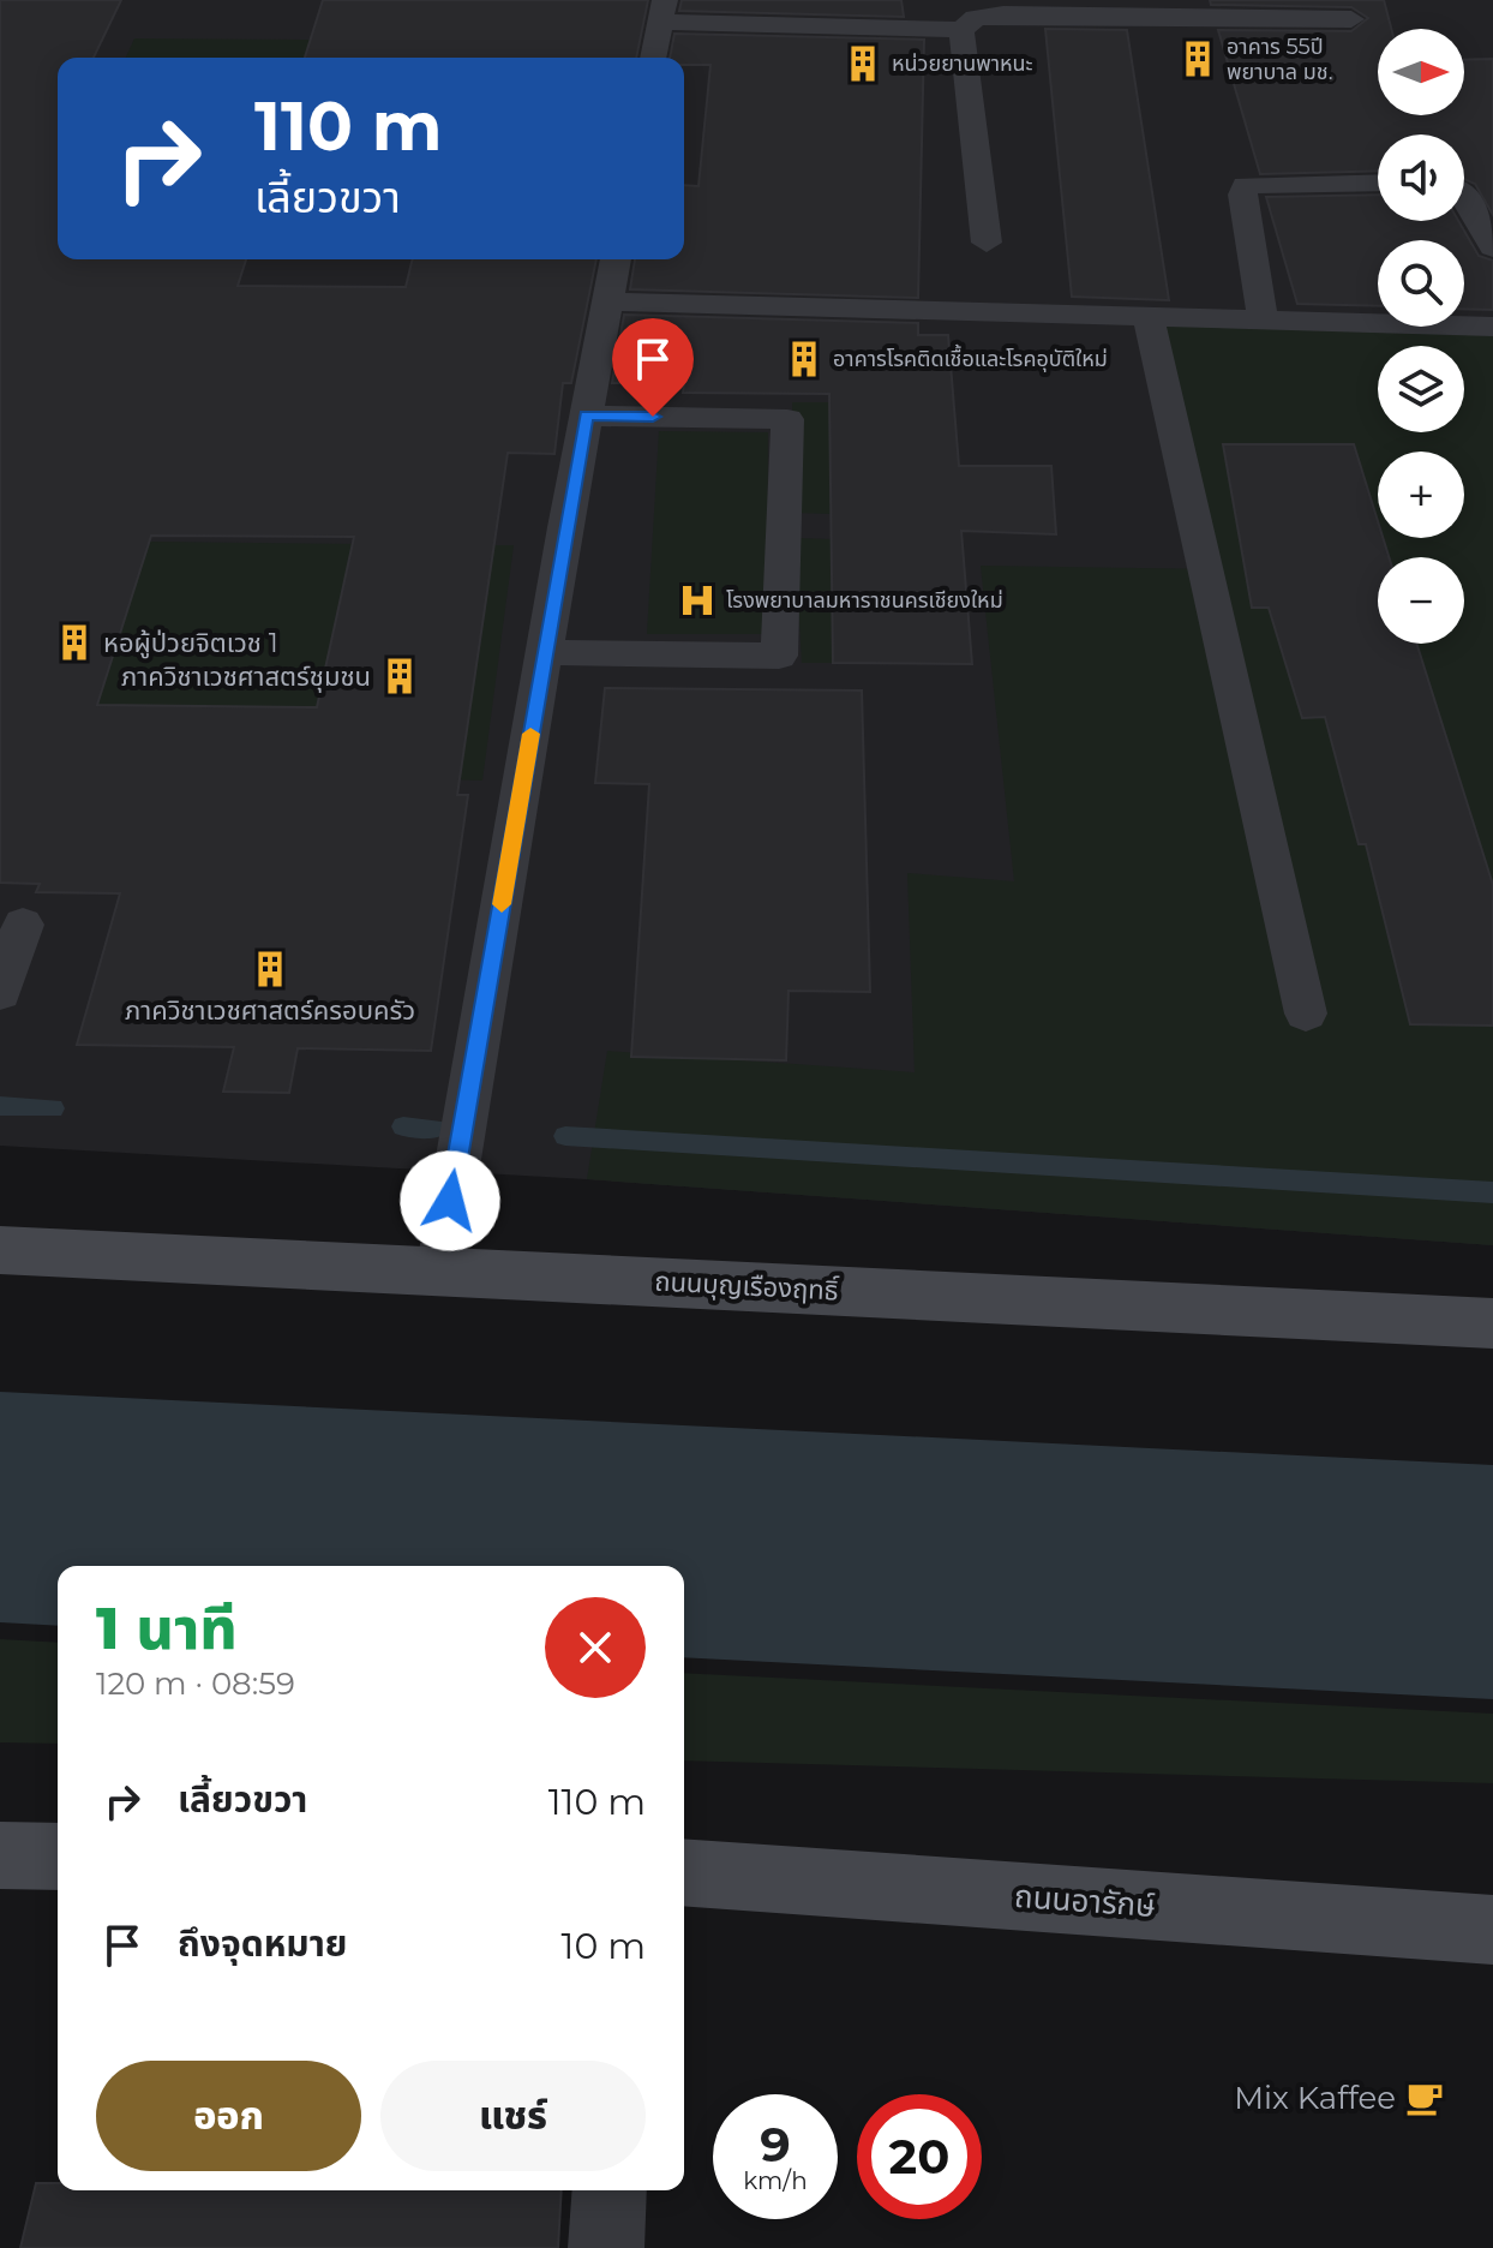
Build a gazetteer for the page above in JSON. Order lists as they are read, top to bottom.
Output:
{
  "streets": {
    "main road": ["ถนนบุญเรืองฤทธิ์", "ถนนอารักษ์"]
  },
  "places": {
    "building": [
      "อาคาร 55ปี พยาบาล มช.",
      "หน่วยยานพาหนะ",
      "อาคารโรคติดเชื้อและโรคอุบัติใหม่",
      "หอผู้ป่วยจิตเวช 1",
      "ภาควิชาเวชศาสตร์ชุมชน",
      "ภาควิชาเวชศาสตร์ครอบครัว"
    ],
    "hospital": ["โรงพยาบาลมหาราชนครเชียงใหม่"],
    "cafe": ["Mix Kaffee"]
  },
  "north": "right",
  "page": {
    "map_buttons": ["+", "−"],
    "turn": ["110 m", "เลี้ยวขวา"],
    "heading": ["1 นาที", "120 m · 08:59"],
    "list": [
      {
        "name": "เลี้ยวขวา",
        "value": "110 m"
      },
      {
        "name": "ถึงจุดหมาย",
        "value": "10 m"
      }
    ],
    "buttons": ["ออก", "แชร์"],
    "speed": "9 km/h",
    "limit": "20"
  }
}
